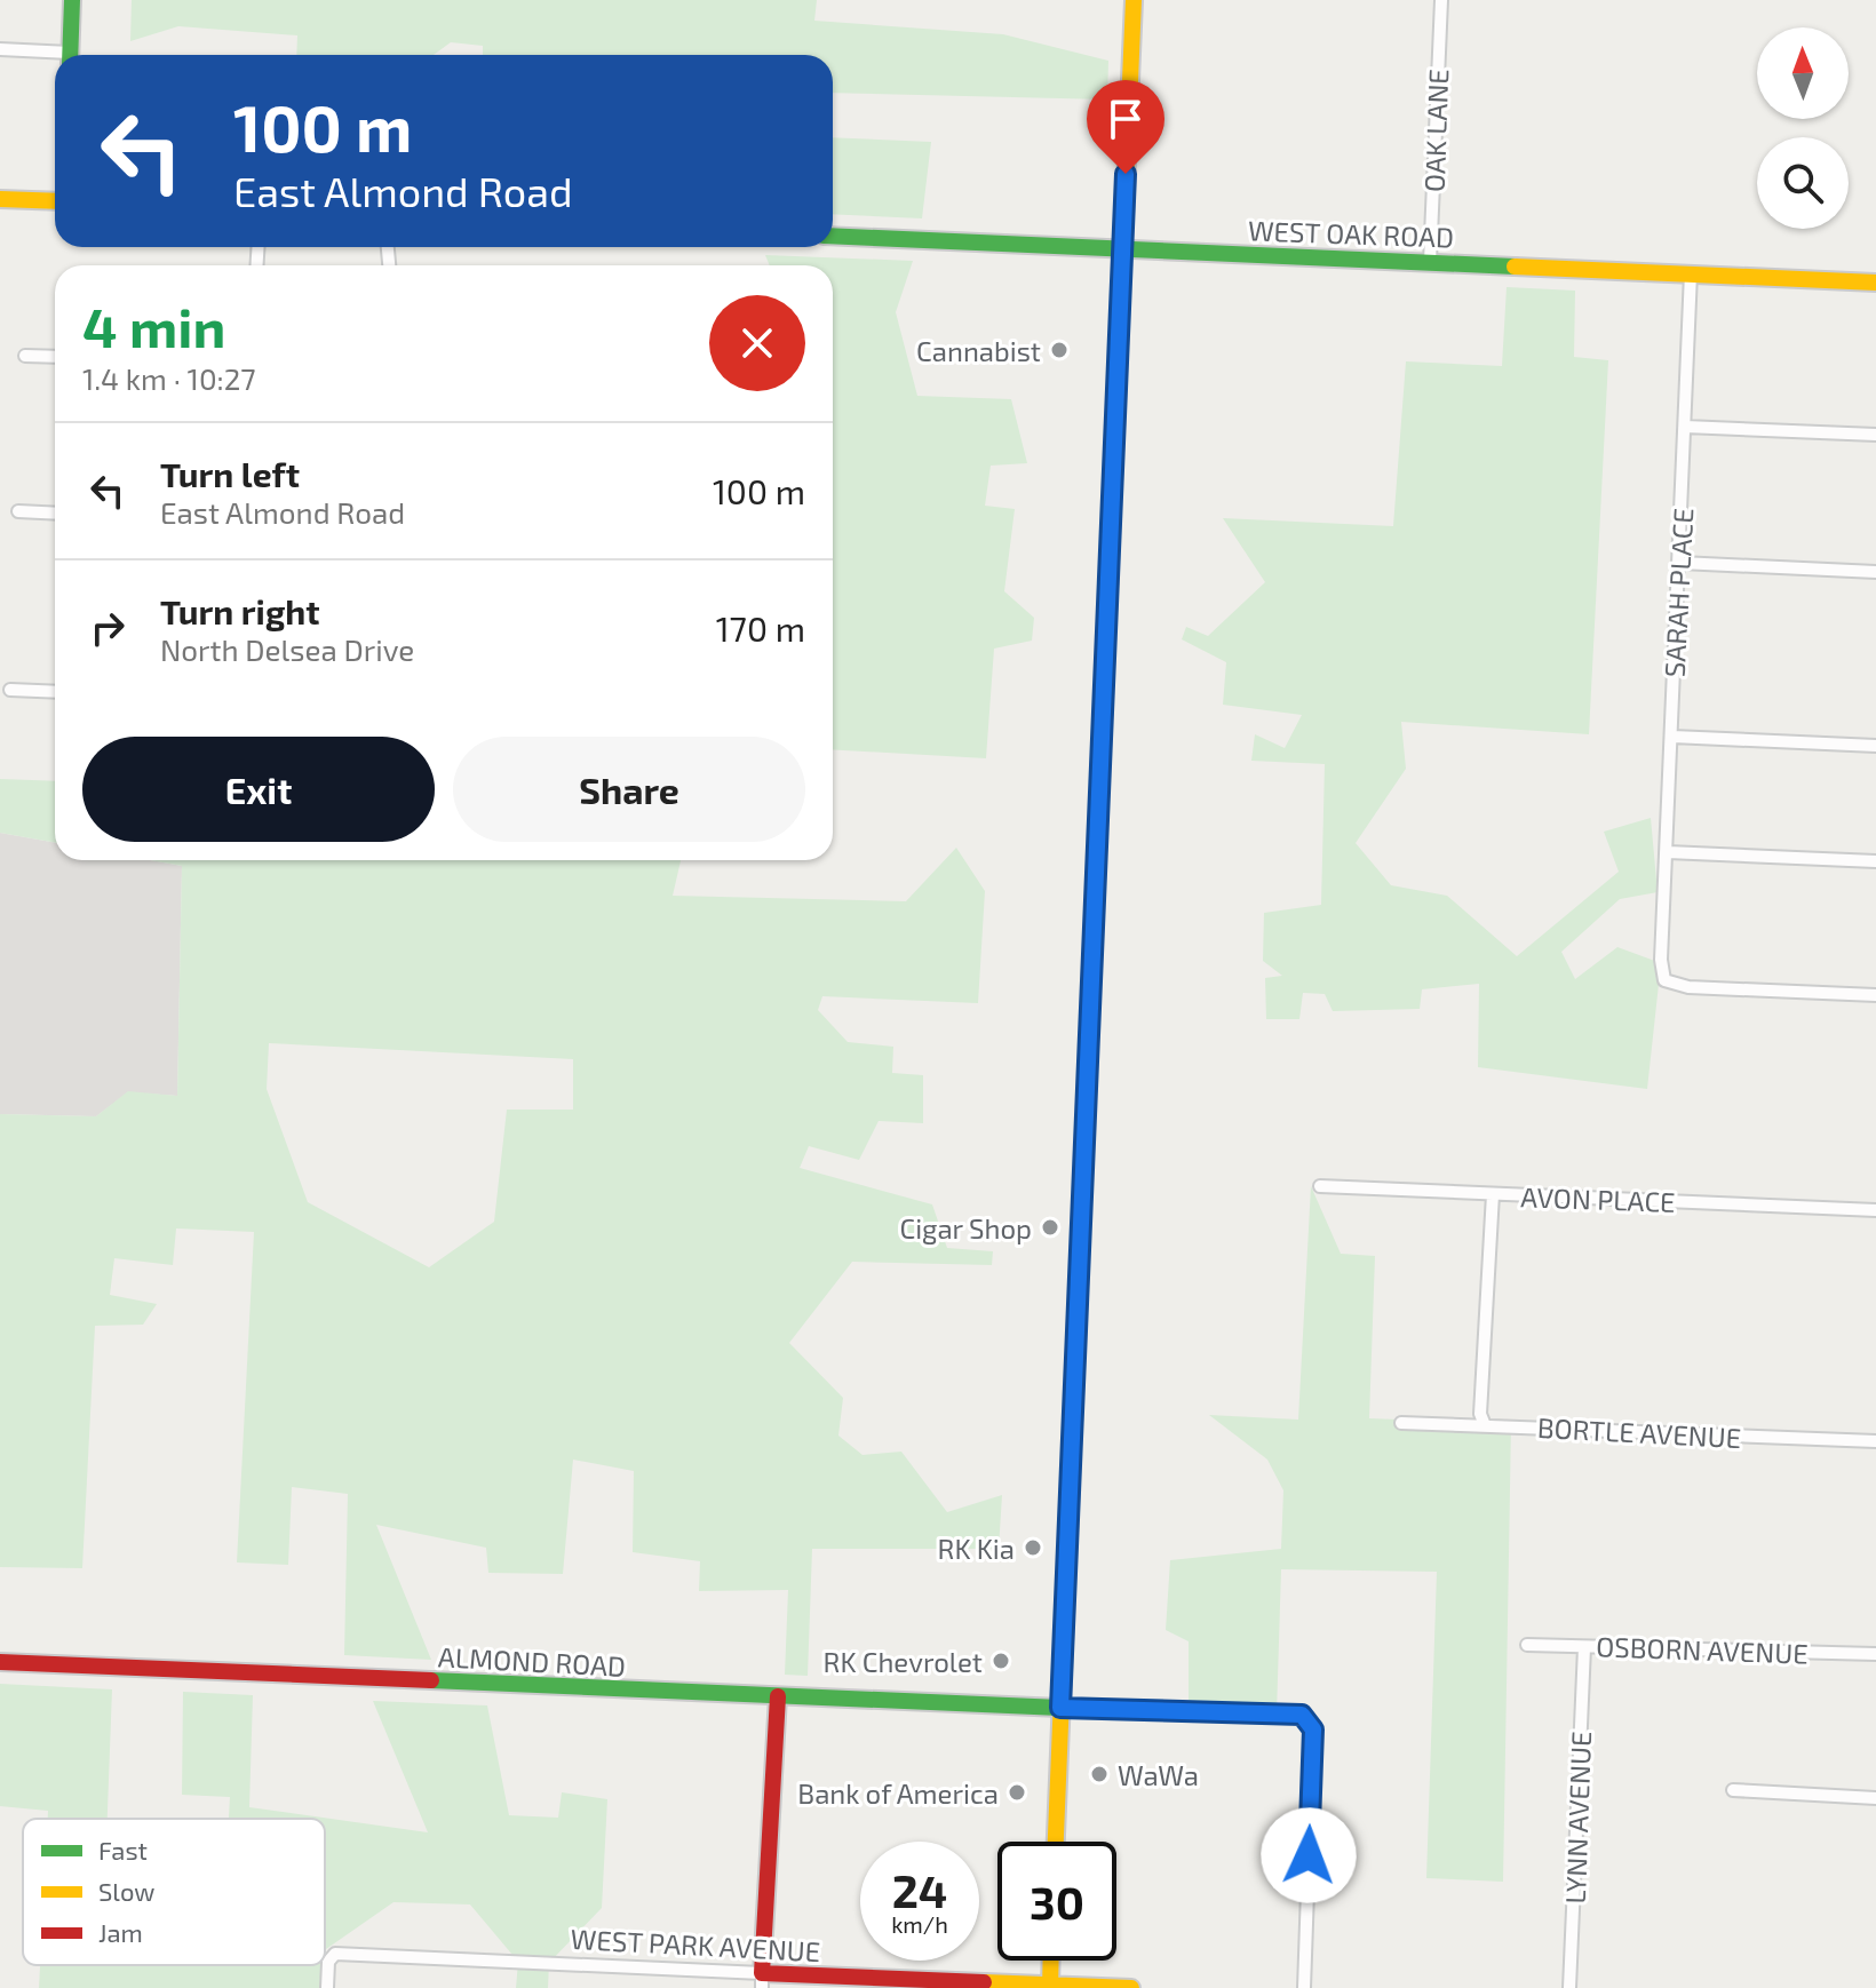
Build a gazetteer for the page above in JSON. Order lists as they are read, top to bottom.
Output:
{
  "streets": {
    "main road": ["WEST OAK ROAD", "ALMOND ROAD", "WEST PARK AVENUE"],
    "street": [
      "OAK LANE",
      "SARAH PLACE",
      "AVON PLACE",
      "BORTLE AVENUE",
      "OSBORN AVENUE",
      "LYNN AVENUE"
    ]
  },
  "crossings": [
    ["OAK LANE", "WEST OAK ROAD"],
    ["WEST OAK ROAD", "SARAH PLACE"],
    ["OSBORN AVENUE", "LYNN AVENUE"]
  ],
  "places": [
    "Cannabist",
    "Cigar Shop",
    "RK Kia",
    "RK Chevrolet",
    "WaWa",
    "Bank of America"
  ],
  "legend": ["Fast", "Slow", "Jam"],
  "north": "top",
  "page": {
    "turn": ["100 m", "East Almond Road"],
    "heading": ["4 min", "1.4 km · 10:27"],
    "list": [
      {
        "name": "Turn left",
        "note": "East Almond Road",
        "value": "100 m"
      },
      {
        "name": "Turn right",
        "note": "North Delsea Drive",
        "value": "170 m"
      }
    ],
    "buttons": ["Exit", "Share"],
    "speed": "24 km/h",
    "limit": "30"
  }
}
